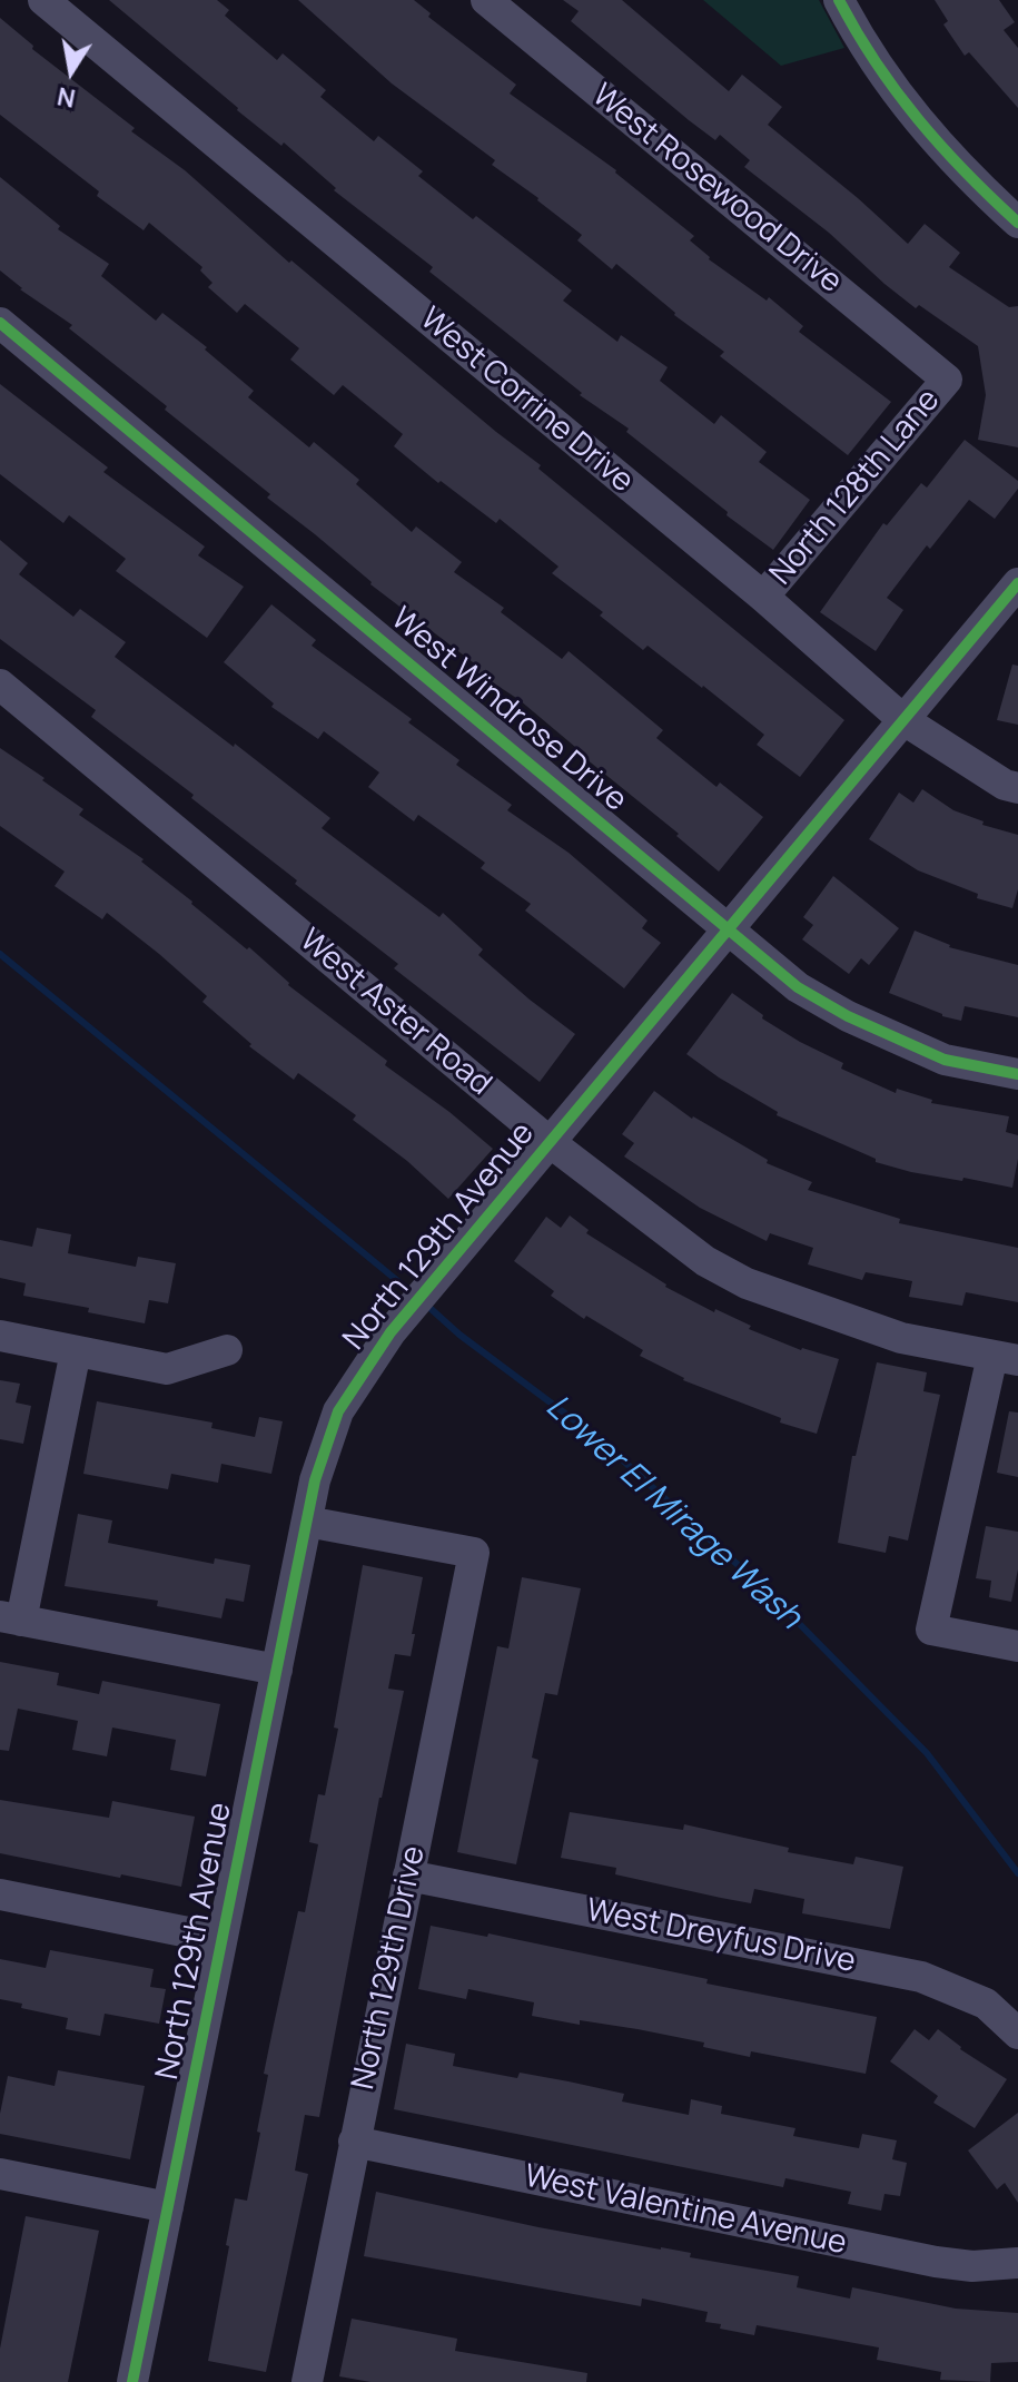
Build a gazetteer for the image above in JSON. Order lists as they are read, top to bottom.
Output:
{
  "streets": {
    "street": [
      "West Rosewood Drive",
      "West Corrine Drive",
      "North 128th Lane",
      "West Windrose Drive",
      "West Aster Road",
      "North 129th Avenue",
      "West Dreyfus Drive",
      "North 129th Drive",
      "West Valentine Avenue"
    ]
  },
  "crossings": [
    ["West Rosewood Drive", "North 128th Lane"],
    ["West Corrine Drive", "North 128th Lane"],
    ["West Corrine Drive", "North 129th Avenue"],
    ["West Windrose Drive", "North 129th Avenue"],
    ["West Aster Road", "North 129th Avenue"],
    ["North 129th Avenue", "North 129th Drive"],
    ["West Dreyfus Drive", "North 129th Drive"],
    ["North 129th Drive", "West Valentine Avenue"]
  ],
  "water": ["Lower El Mirage Wash"],
  "north": "bottom"
}
